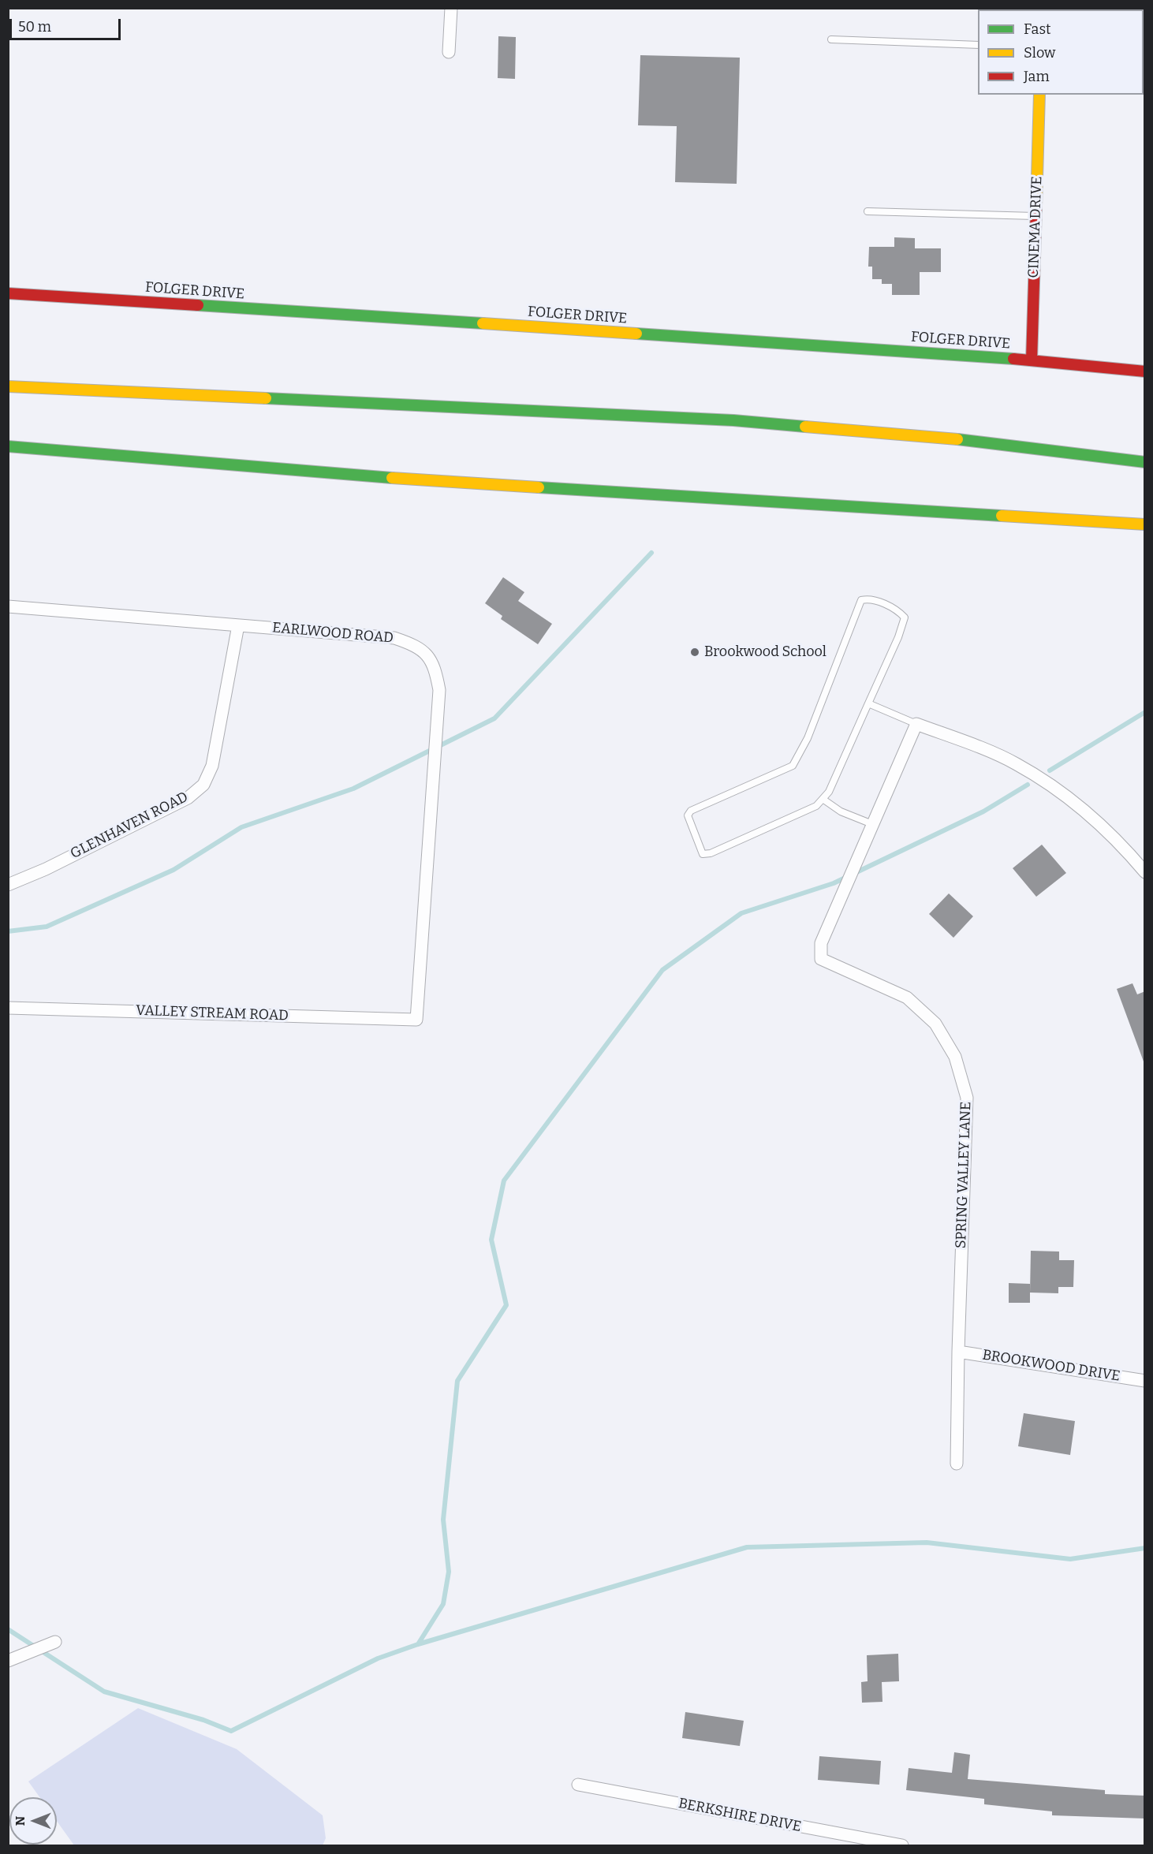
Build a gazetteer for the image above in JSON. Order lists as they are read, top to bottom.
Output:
{
  "streets": {
    "main road": ["CINEMA DRIVE", "FOLGER DRIVE"],
    "street": [
      "EARLWOOD ROAD",
      "GLENHAVEN ROAD",
      "VALLEY STREAM ROAD",
      "SPRING VALLEY LANE",
      "BROOKWOOD DRIVE",
      "BERKSHIRE DRIVE"
    ]
  },
  "crossings": [
    ["CINEMA DRIVE", "FOLGER DRIVE"],
    ["EARLWOOD ROAD", "GLENHAVEN ROAD"],
    ["EARLWOOD ROAD", "VALLEY STREAM ROAD"],
    ["SPRING VALLEY LANE", "BROOKWOOD DRIVE"]
  ],
  "places": ["Brookwood School"],
  "legend": ["Fast", "Slow", "Jam"],
  "scale_bar": "50 m",
  "north": "left"
}
